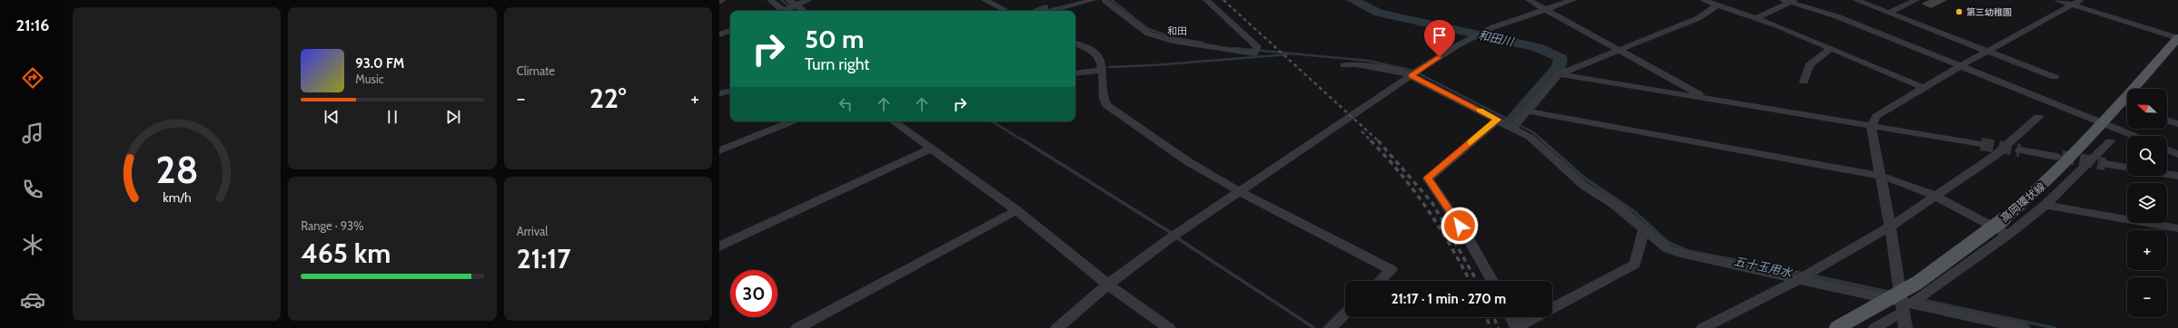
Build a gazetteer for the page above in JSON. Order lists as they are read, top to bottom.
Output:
{
  "streets": {
    "main road": ["高岡環状線"]
  },
  "districts": ["和田"],
  "water": ["和田川", "五十玉用水"],
  "places": ["第三幼稚園"],
  "north": "left",
  "page": {
    "tabs": "21:16",
    "tile": [
      "Climate",
      ["Range · 93%", "465 km"],
      ["Arrival", "21:17"]
    ],
    "turn": ["50 m", "Turn right"],
    "song": ["93.0 FM", "Music"],
    "heat": ["−", "22°", "+"],
    "map_buttons": ["+", "−"],
    "limit": "30",
    "trip": "21:17 · 1 min · 270 m",
    "gauge": ["28", "km/h"]
  }
}
